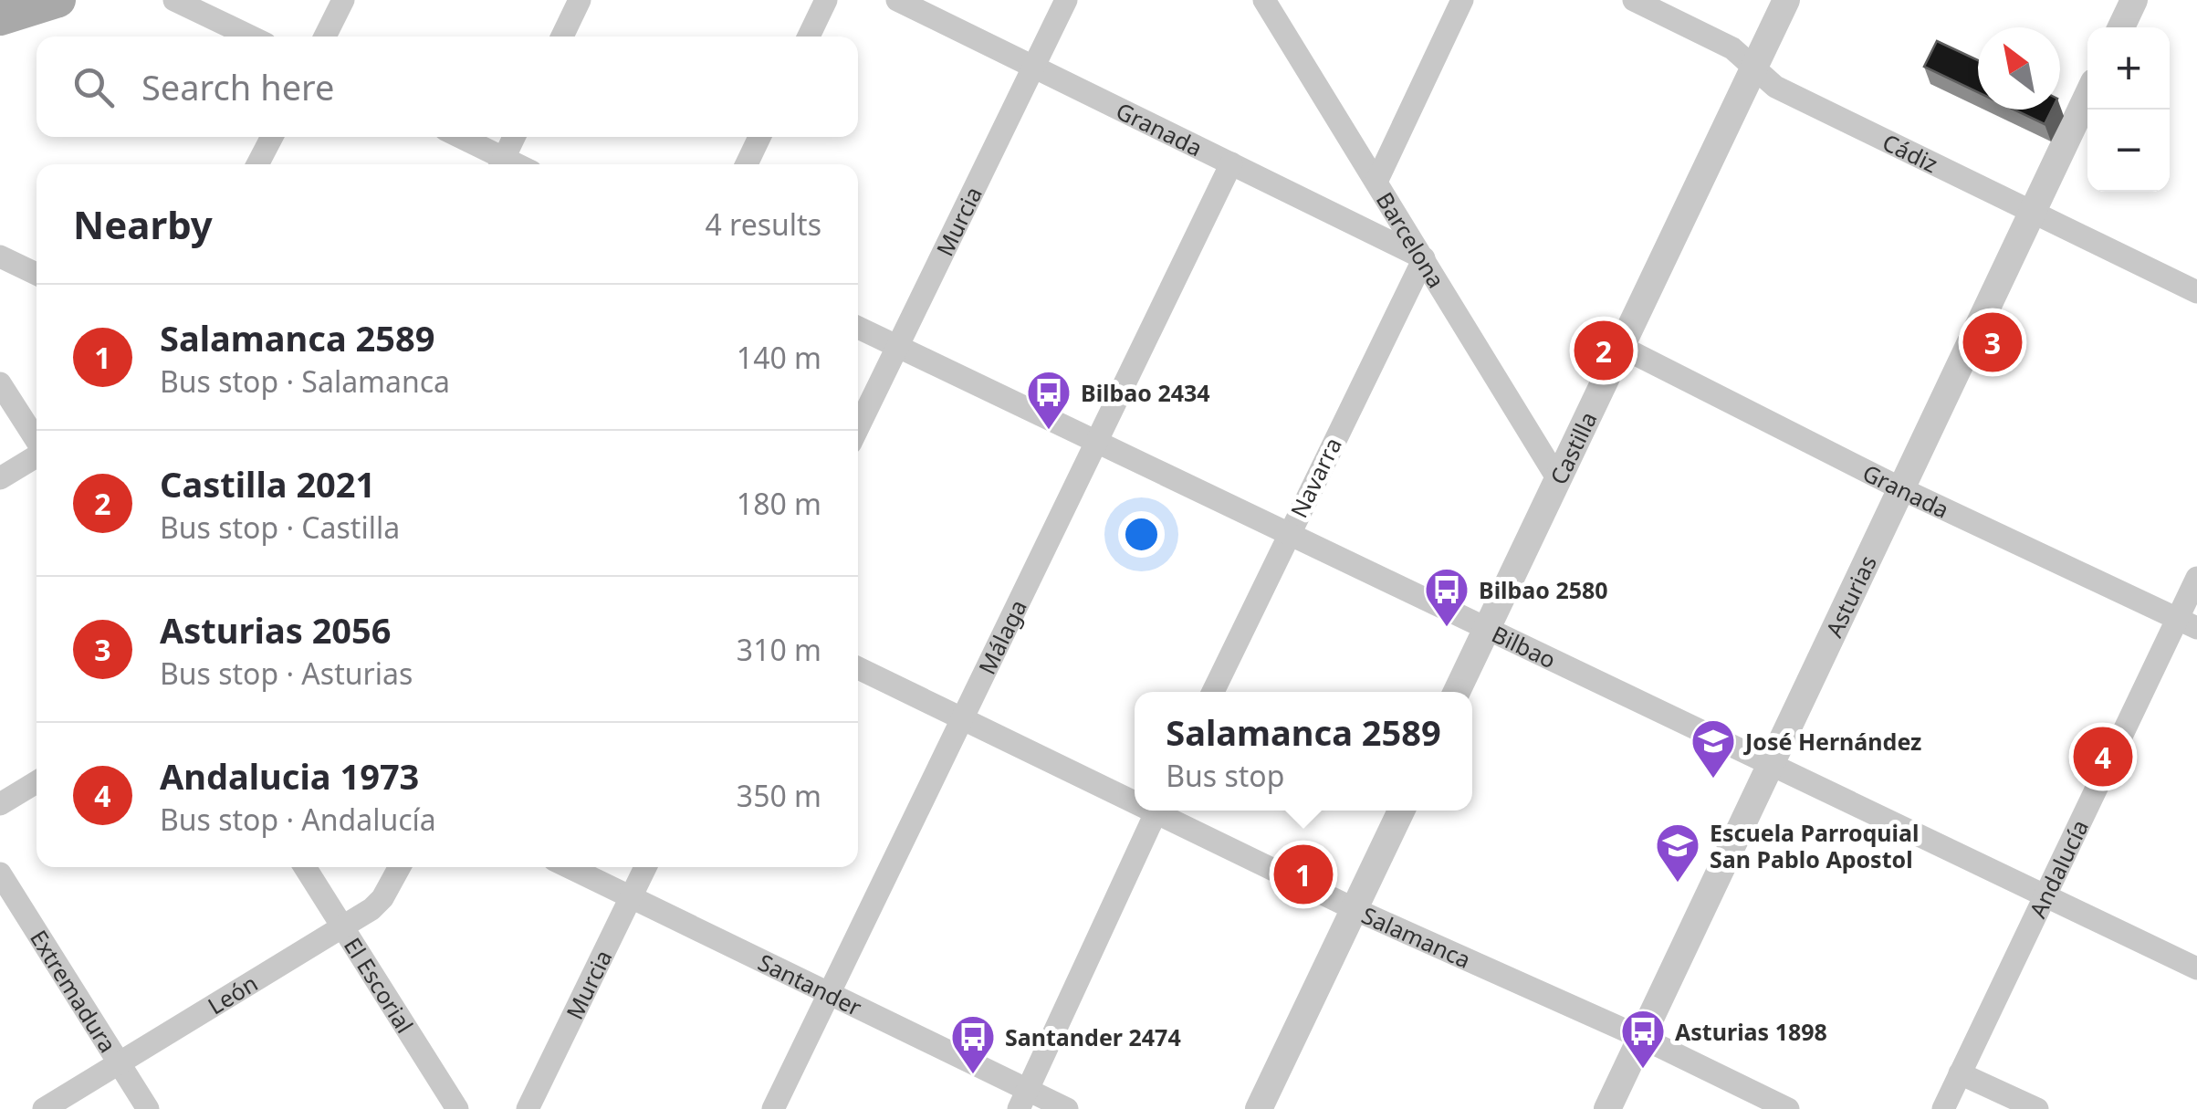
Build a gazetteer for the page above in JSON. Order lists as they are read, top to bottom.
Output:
{
  "streets": {
    "street": [
      "Granada",
      "Cádiz",
      "Murcia",
      "Barcelona",
      "Castilla",
      "Navarra",
      "Asturias",
      "Málaga",
      "Bilbao",
      "Andalucía",
      "Salamanca",
      "El Escorial",
      "Santander",
      "Extremadura",
      "León"
    ]
  },
  "crossings": [
    ["Granada", "Murcia"],
    ["Granada", "Barcelona"],
    ["Granada", "Castilla"],
    ["Granada", "Navarra"],
    ["Granada", "Asturias"],
    ["Granada", "Málaga"],
    ["Granada", "Andalucía"],
    ["Cádiz", "Castilla"],
    ["Cádiz", "Asturias"],
    ["Murcia", "Bilbao"],
    ["Murcia", "Santander"],
    ["Barcelona", "Castilla"],
    ["Barcelona", "Navarra"],
    ["Castilla", "Bilbao"],
    ["Navarra", "Bilbao"],
    ["Asturias", "Bilbao"],
    ["Asturias", "Salamanca"],
    ["Málaga", "Bilbao"],
    ["Málaga", "Salamanca"],
    ["Málaga", "Santander"],
    ["Bilbao", "Andalucía"],
    ["El Escorial", "León"],
    ["Extremadura", "León"]
  ],
  "places": {
    "bus stop": [
      "Bilbao 2434",
      "Bilbao 2580",
      "Asturias 1898",
      "Santander 2474"
    ],
    "school or university": ["José Hernández", "Escuela Parroquial San Pablo Apostol"]
  },
  "north": "top left",
  "page": {
    "map_buttons": ["+", "−"],
    "search": "Search here",
    "heading": ["Nearby", "4 results"],
    "list": [
      {
        "mark": "1",
        "name": "Salamanca 2589",
        "note": "Bus stop · Salamanca",
        "value": "140 m"
      },
      {
        "mark": "2",
        "name": "Castilla 2021",
        "note": "Bus stop · Castilla",
        "value": "180 m"
      },
      {
        "mark": "3",
        "name": "Asturias 2056",
        "note": "Bus stop · Asturias",
        "value": "310 m"
      },
      {
        "mark": "4",
        "name": "Andalucia 1973",
        "note": "Bus stop · Andalucía",
        "value": "350 m"
      }
    ],
    "pins": [
      "3",
      "2",
      "4",
      "1"
    ],
    "popup": ["Salamanca 2589", "Bus stop"]
  }
}
